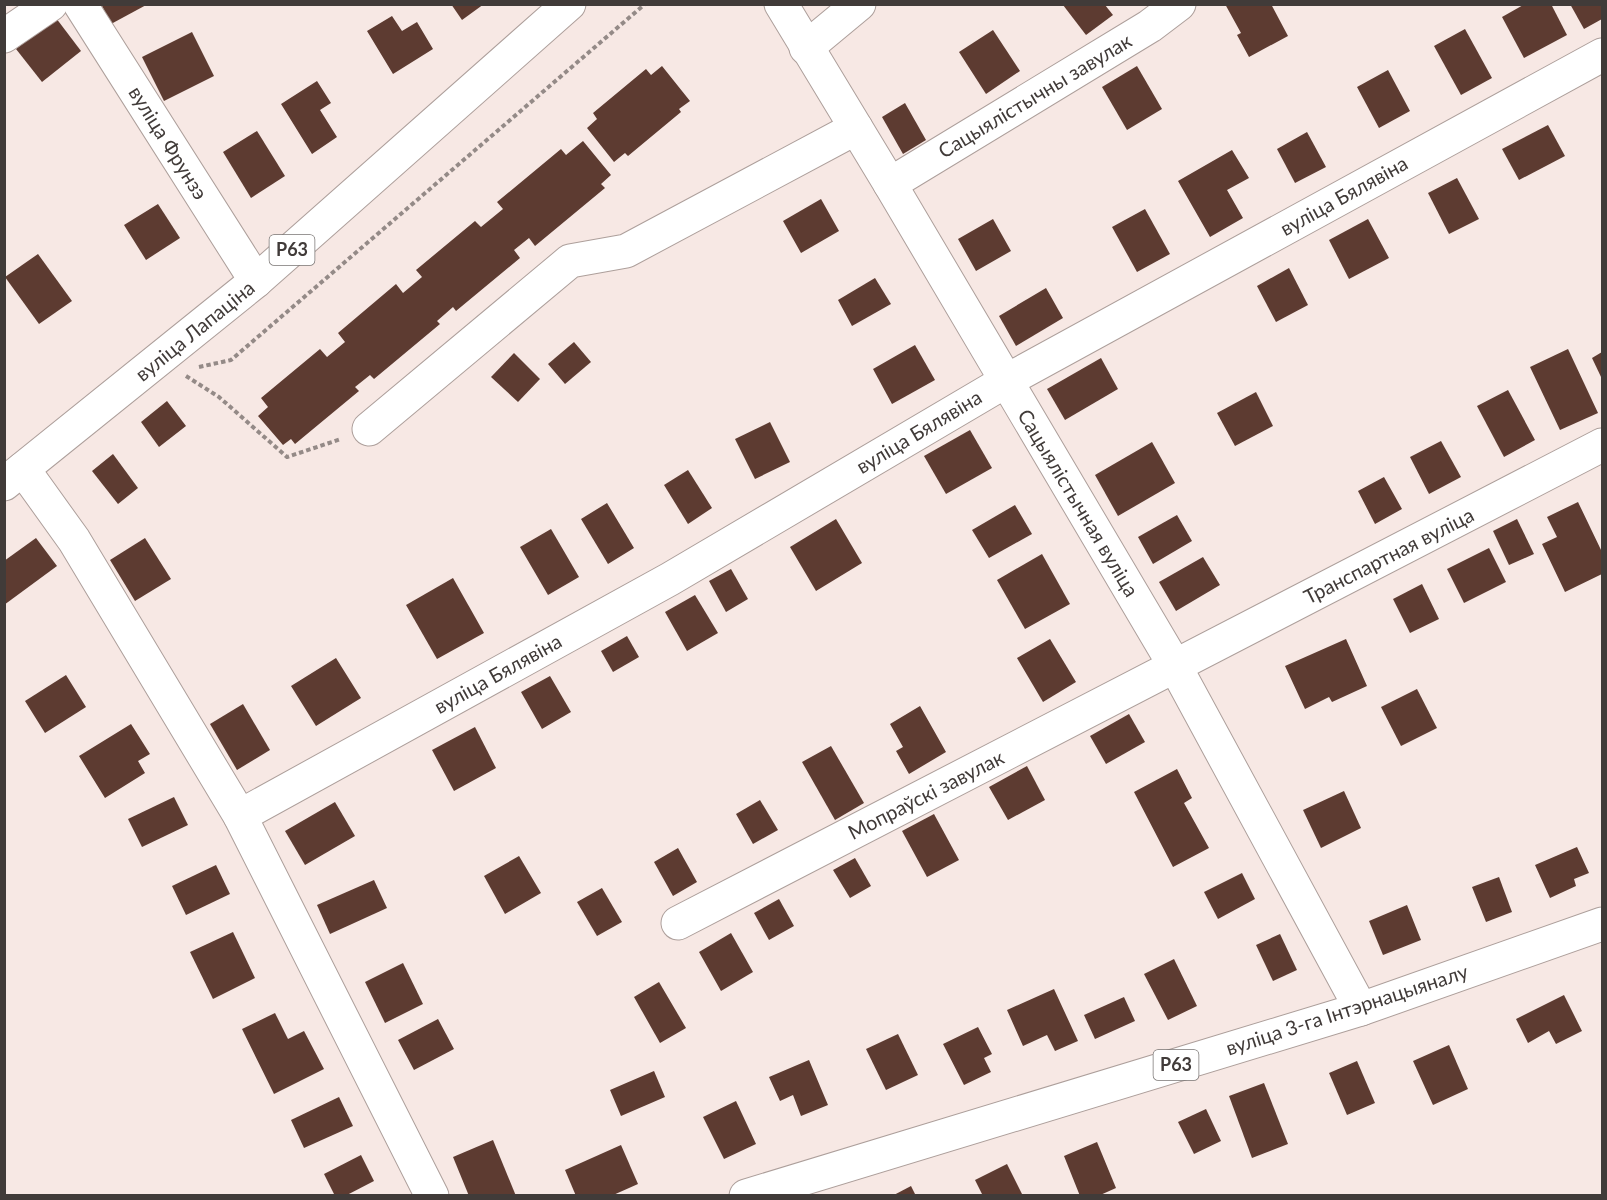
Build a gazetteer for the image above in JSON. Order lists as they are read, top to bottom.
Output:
{
  "streets": {
    "street": [
      "Сацыялістычны завулак",
      "вуліца Фрунзэ",
      "вуліца Бялявіна",
      "Р63",
      "вуліца Лапаціна",
      "Сацыялістычная вуліца",
      "Транспартная вуліца",
      "Мопраўскі завулак",
      "вуліца 3-га Інтэрнацыяналу"
    ]
  },
  "crossings": [
    ["Сацыялістычны завулак", "Сацыялістычная вуліца"],
    ["вуліца Фрунзэ", "вуліца Лапаціна"],
    ["вуліца Бялявіна", "Сацыялістычная вуліца"],
    ["Сацыялістычная вуліца", "Транспартная вуліца"],
    ["Сацыялістычная вуліца", "Мопраўскі завулак"],
    ["Сацыялістычная вуліца", "вуліца 3-га Інтэрнацыяналу"],
    ["Транспартная вуліца", "Мопраўскі завулак"]
  ]
}
